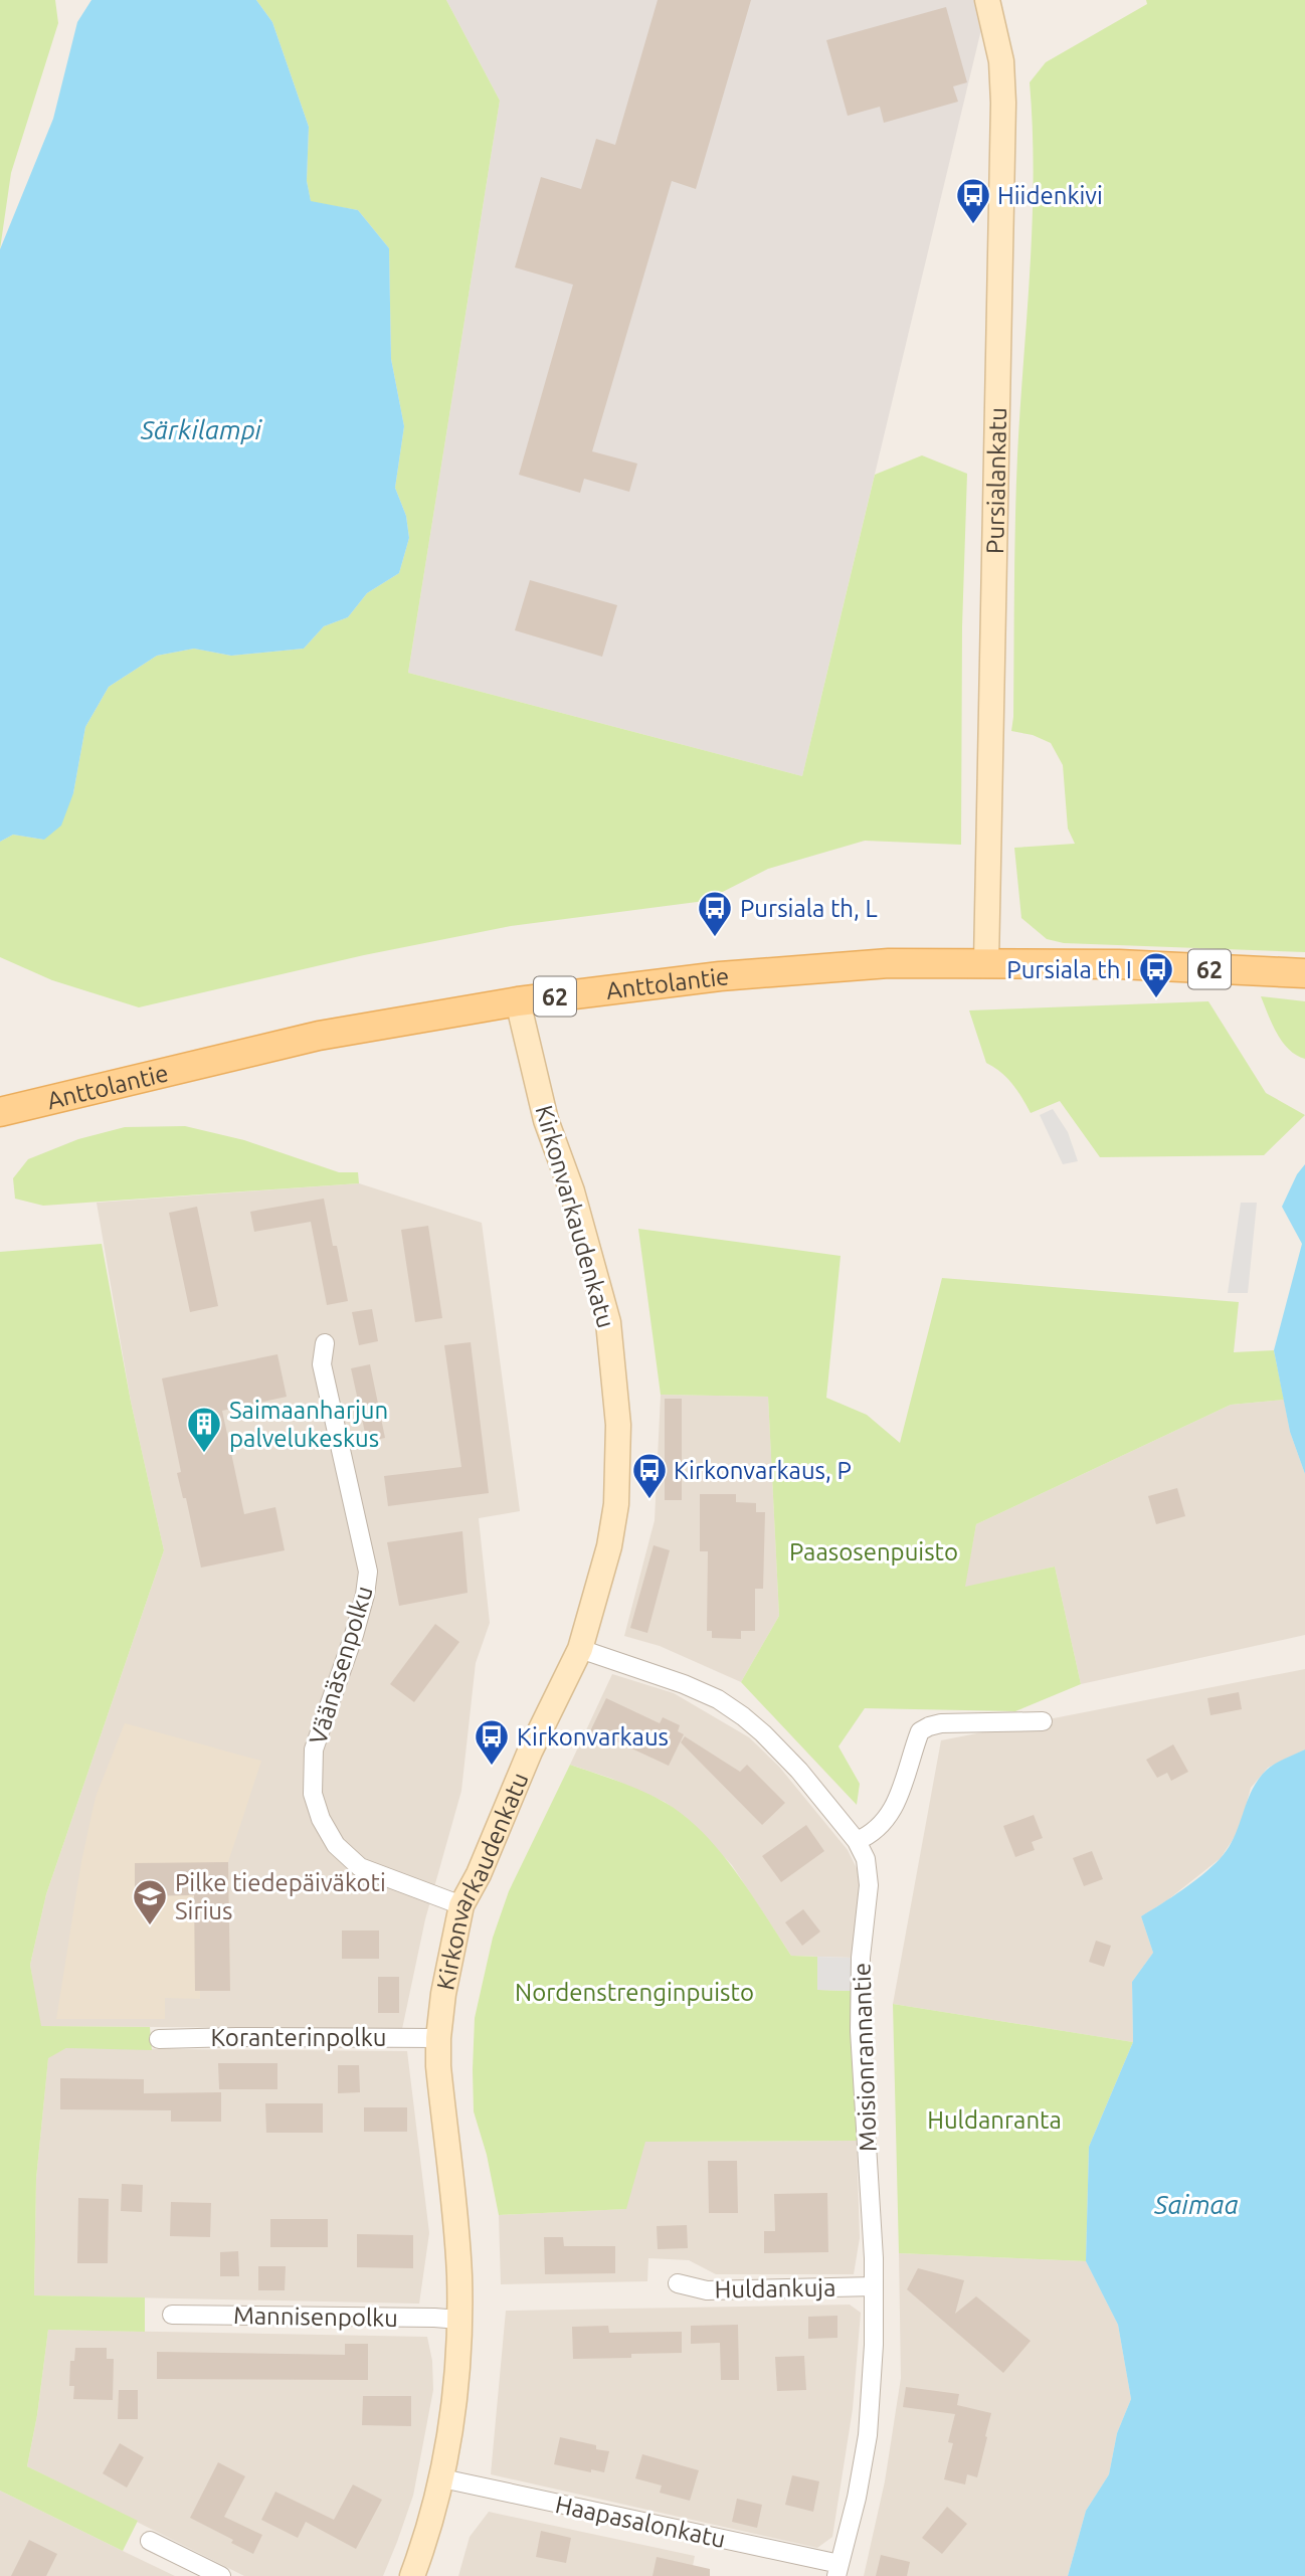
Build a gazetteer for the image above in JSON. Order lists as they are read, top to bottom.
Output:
{
  "streets": {
    "main road": ["62", "Anttolantie"],
    "street": [
      "Pursialankatu",
      "Kirkonvarkaudenkatu",
      "Väänäsenpolku",
      "Koranterinpolku",
      "Moisionrannantie",
      "Huldankuja",
      "Mannisenpolku",
      "Haapasalonkatu"
    ]
  },
  "crossings": [
    ["Pursialankatu", "Anttolantie"],
    ["Anttolantie", "Kirkonvarkaudenkatu"],
    ["Kirkonvarkaudenkatu", "Väänäsenpolku"],
    ["Kirkonvarkaudenkatu", "Koranterinpolku"],
    ["Kirkonvarkaudenkatu", "Moisionrannantie"],
    ["Kirkonvarkaudenkatu", "Mannisenpolku"],
    ["Kirkonvarkaudenkatu", "Haapasalonkatu"],
    ["Moisionrannantie", "Huldankuja"],
    ["Moisionrannantie", "Haapasalonkatu"]
  ],
  "water": ["Särkilampi", "Saimaa"],
  "parks": ["Paasosenpuisto", "Nordenstrenginpuisto", "Huldanranta"],
  "places": {
    "bus stop": [
      "Hiidenkivi",
      "Pursiala th, L",
      "Pursiala th I",
      "Kirkonvarkaus, P",
      "Kirkonvarkaus"
    ],
    "building": ["Saimaanharjun palvelukeskus"],
    "school or university": ["Pilke tiedepäiväkoti Sirius"]
  }
}
